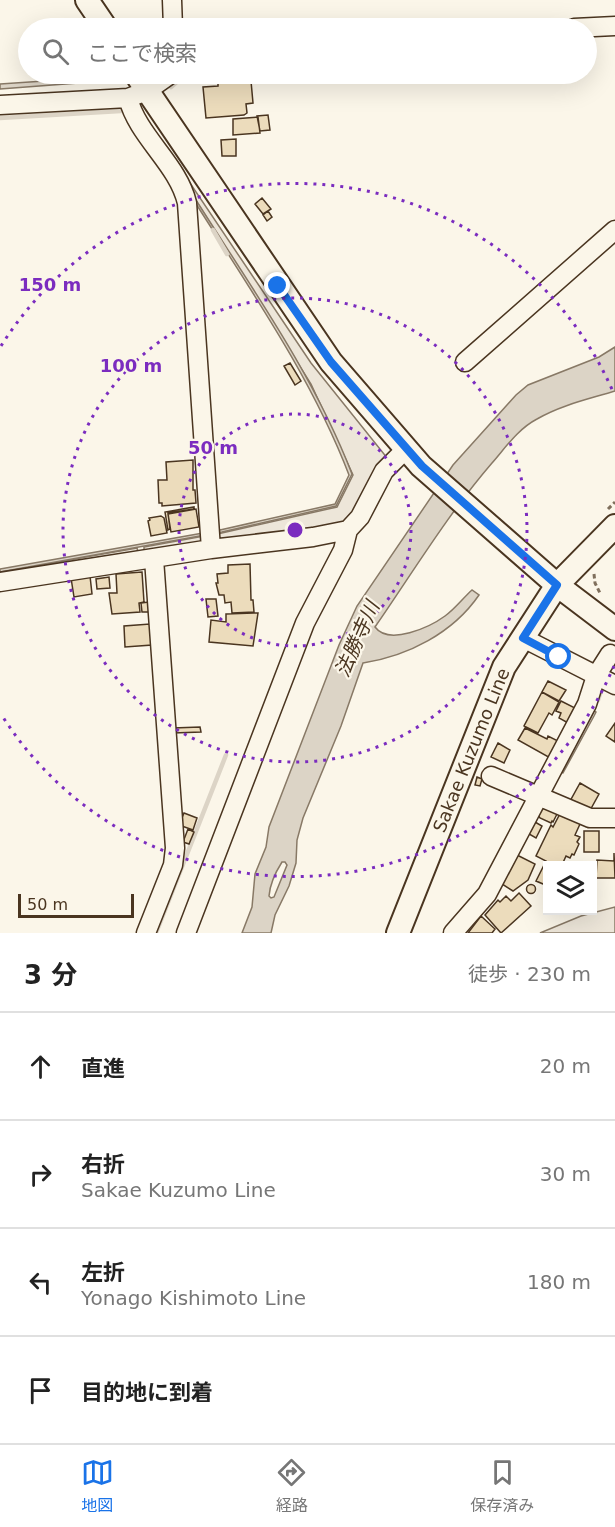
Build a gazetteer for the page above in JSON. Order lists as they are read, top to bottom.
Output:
{
  "streets": {
    "main road": ["Sakae Kuzumo Line"]
  },
  "water": ["法勝寺川"],
  "scale_bar": "50 m",
  "page": {
    "search": "ここで検索",
    "scale": "50 m",
    "heading": ["3 分", "徒歩 · 230 m"],
    "list": [
      ["直進", "20 m"],
      ["右折", "Sakae Kuzumo Line", "30 m"],
      ["左折", "Yonago Kishimoto Line", "180 m"],
      "目的地に到着"
    ],
    "nav": ["地図", "経路", "保存済み"]
  },
  "rings": ["150 m", "100 m", "50 m"]
}
